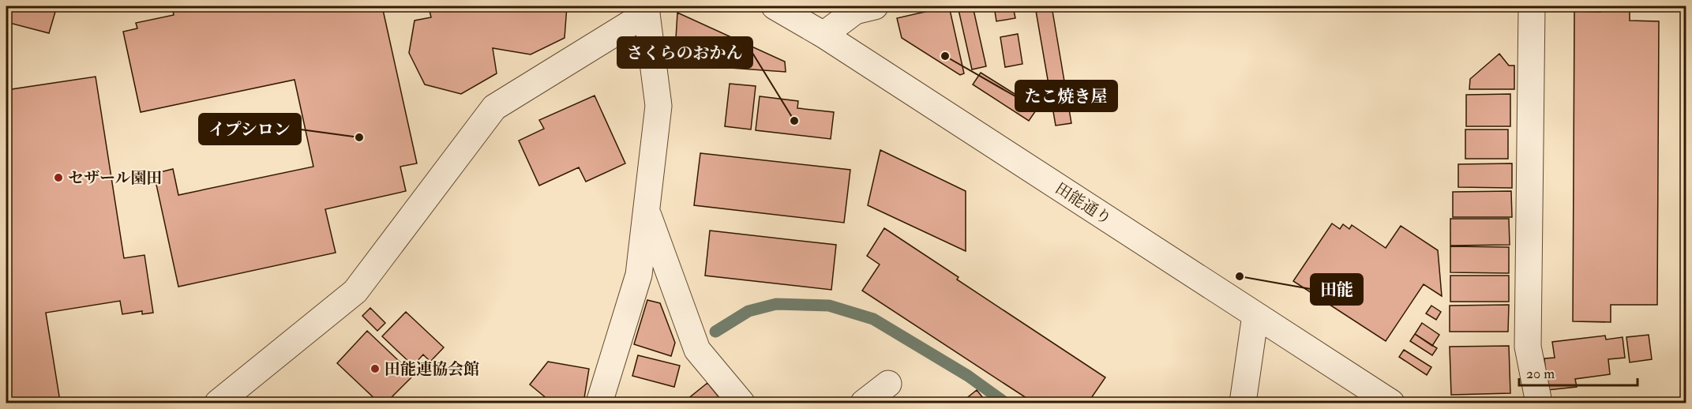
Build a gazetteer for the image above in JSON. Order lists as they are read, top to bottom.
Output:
{
  "streets": {
    "street": ["田能通り"]
  },
  "places": [
    "たこ焼き屋",
    "さくらのおかん",
    "イプシロン",
    "セザール園田",
    "田能",
    "田能連協会館"
  ],
  "scale_bar": "20 m"
}
